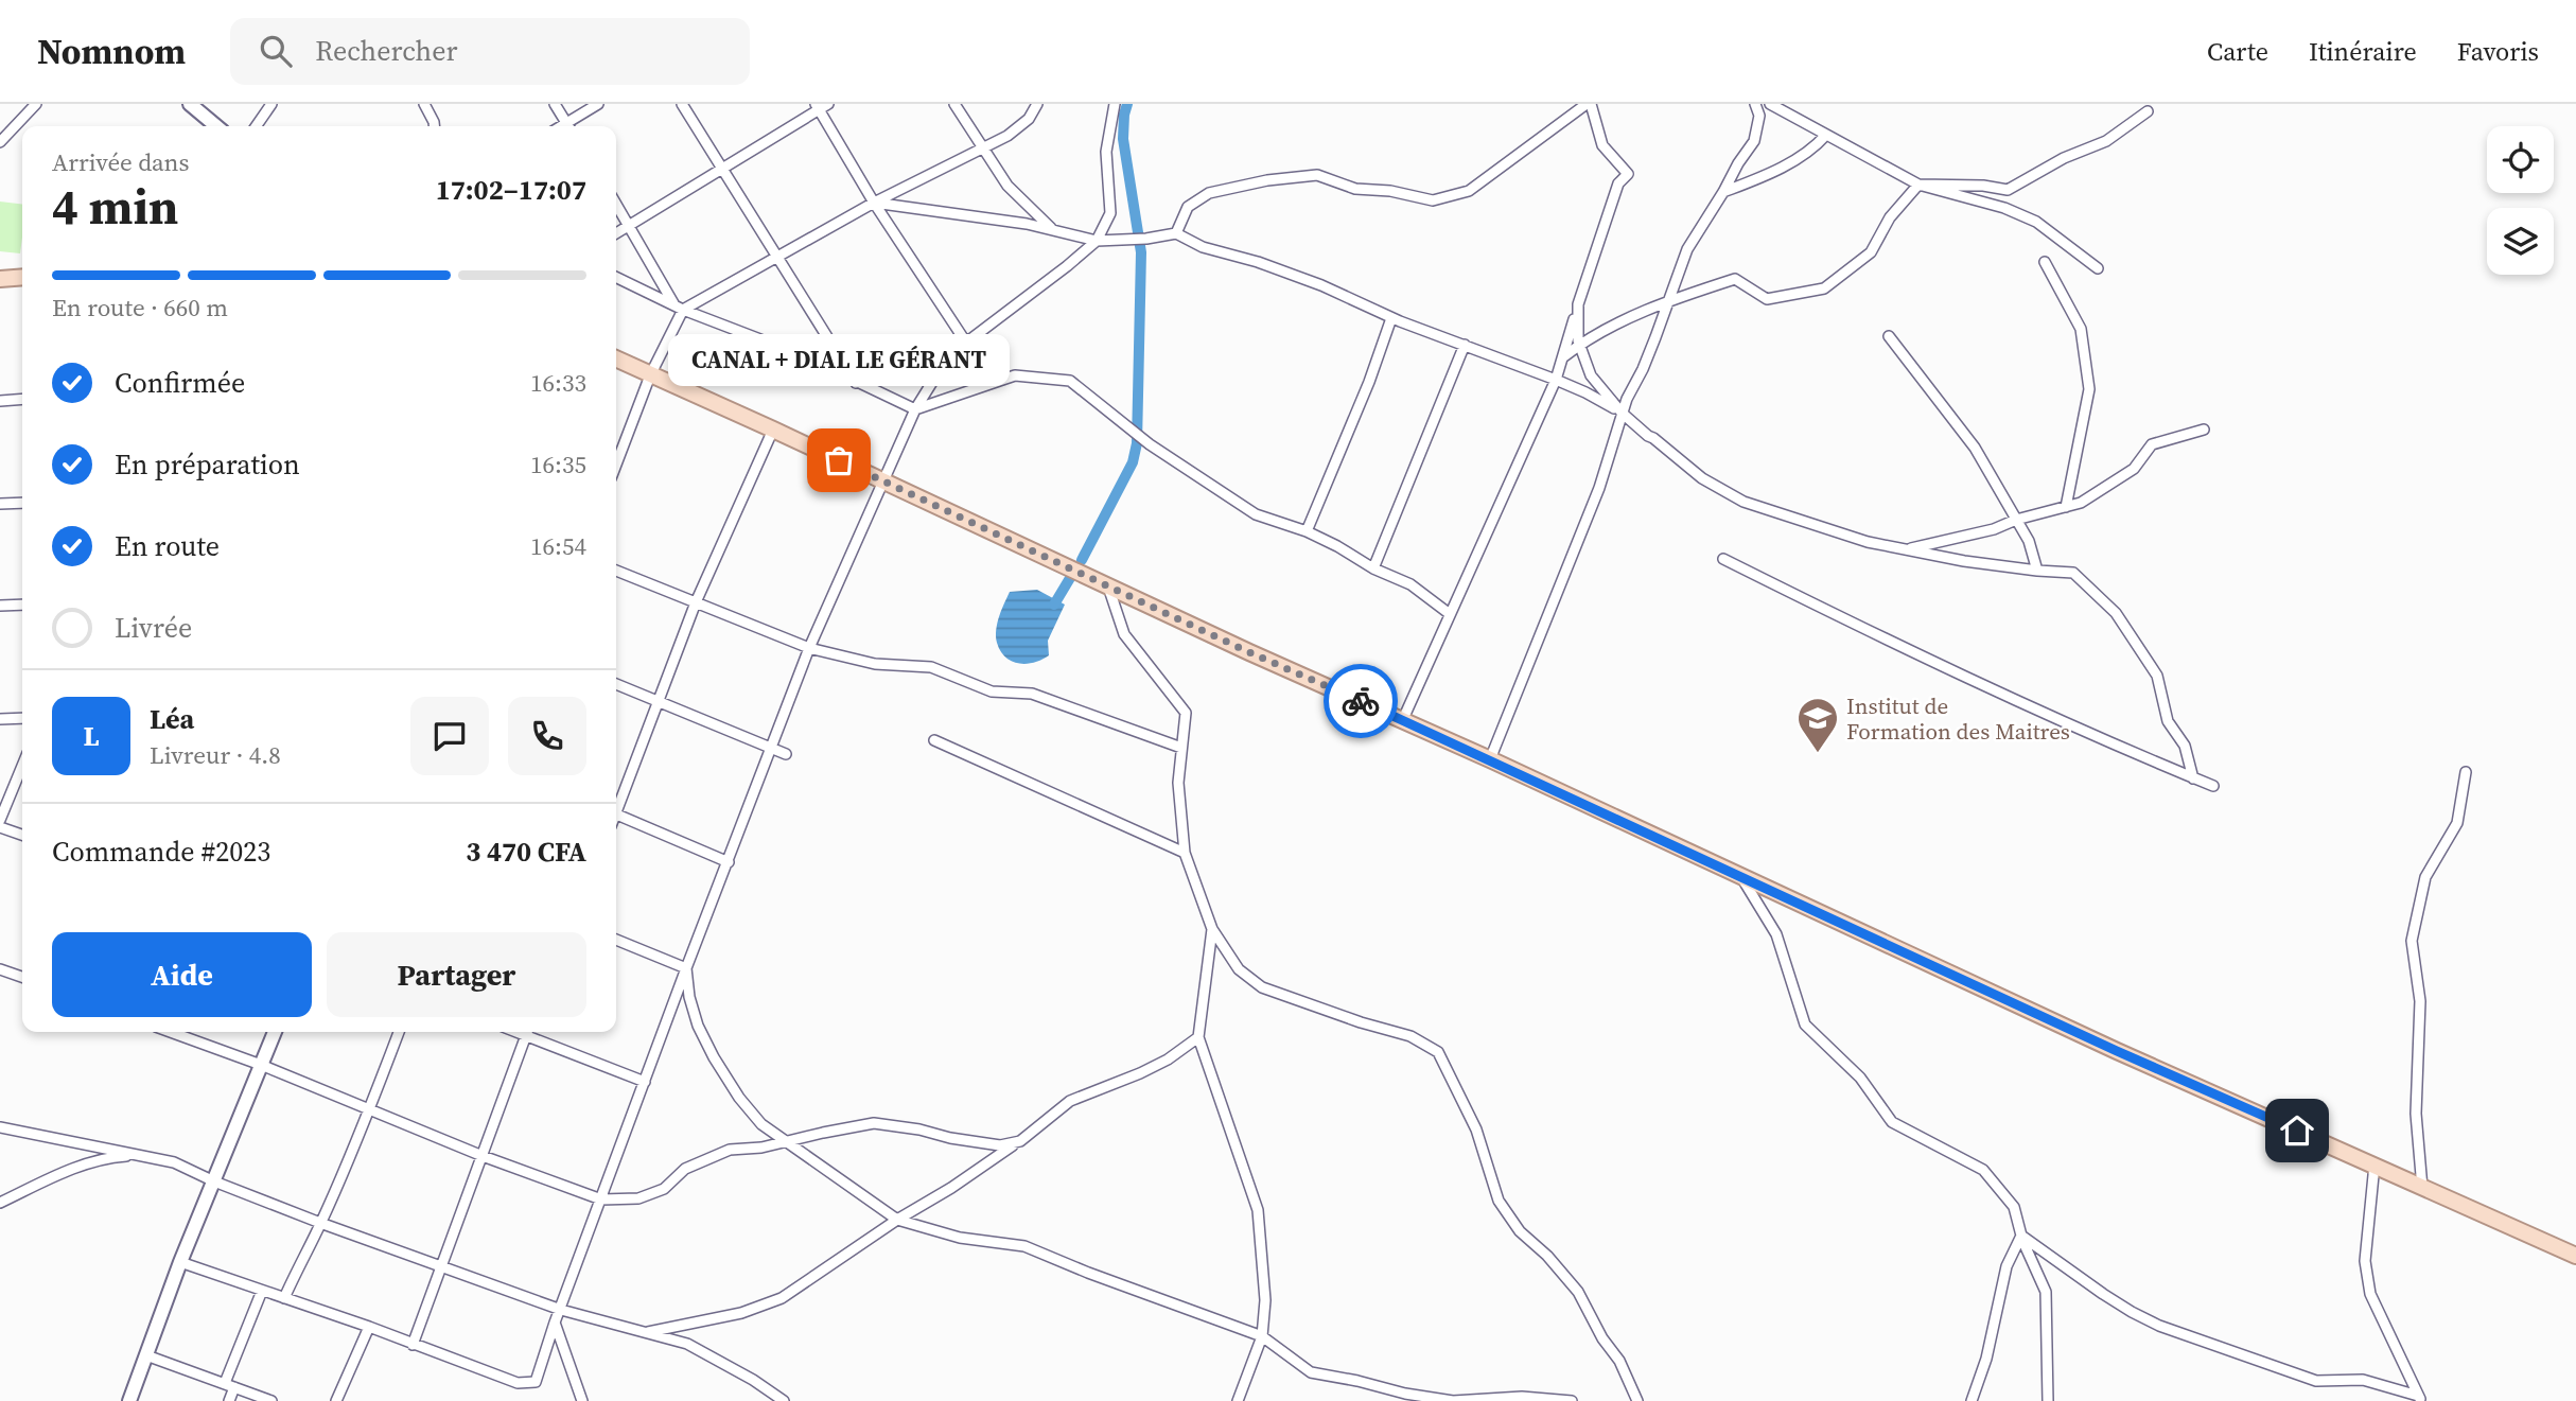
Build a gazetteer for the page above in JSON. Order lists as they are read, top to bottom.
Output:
{
  "places": {
    "other": ["CANAL + DIAL LE GÉRANT"],
    "school or university": ["Institut de Formation des Maitres"]
  },
  "page": {
    "header": "Nomnom",
    "search": "Rechercher",
    "nav": ["Carte", "Itinéraire", "Favoris"],
    "heading": ["4 min", "Arrivée dans", "17:02–17:07"],
    "panel": [
      "Léa",
      "Livreur · 4.8",
      "Commande #2023",
      "3 470 CFA"
    ],
    "bar": "En route · 660 m",
    "bubble": "CANAL + DIAL LE GÉRANT",
    "list": [
      ["Confirmée", "16:33"],
      ["En préparation", "16:35"],
      ["En route", "16:54"],
      "Livrée"
    ],
    "round": "L",
    "buttons": ["Aide", "Partager"]
  }
}
